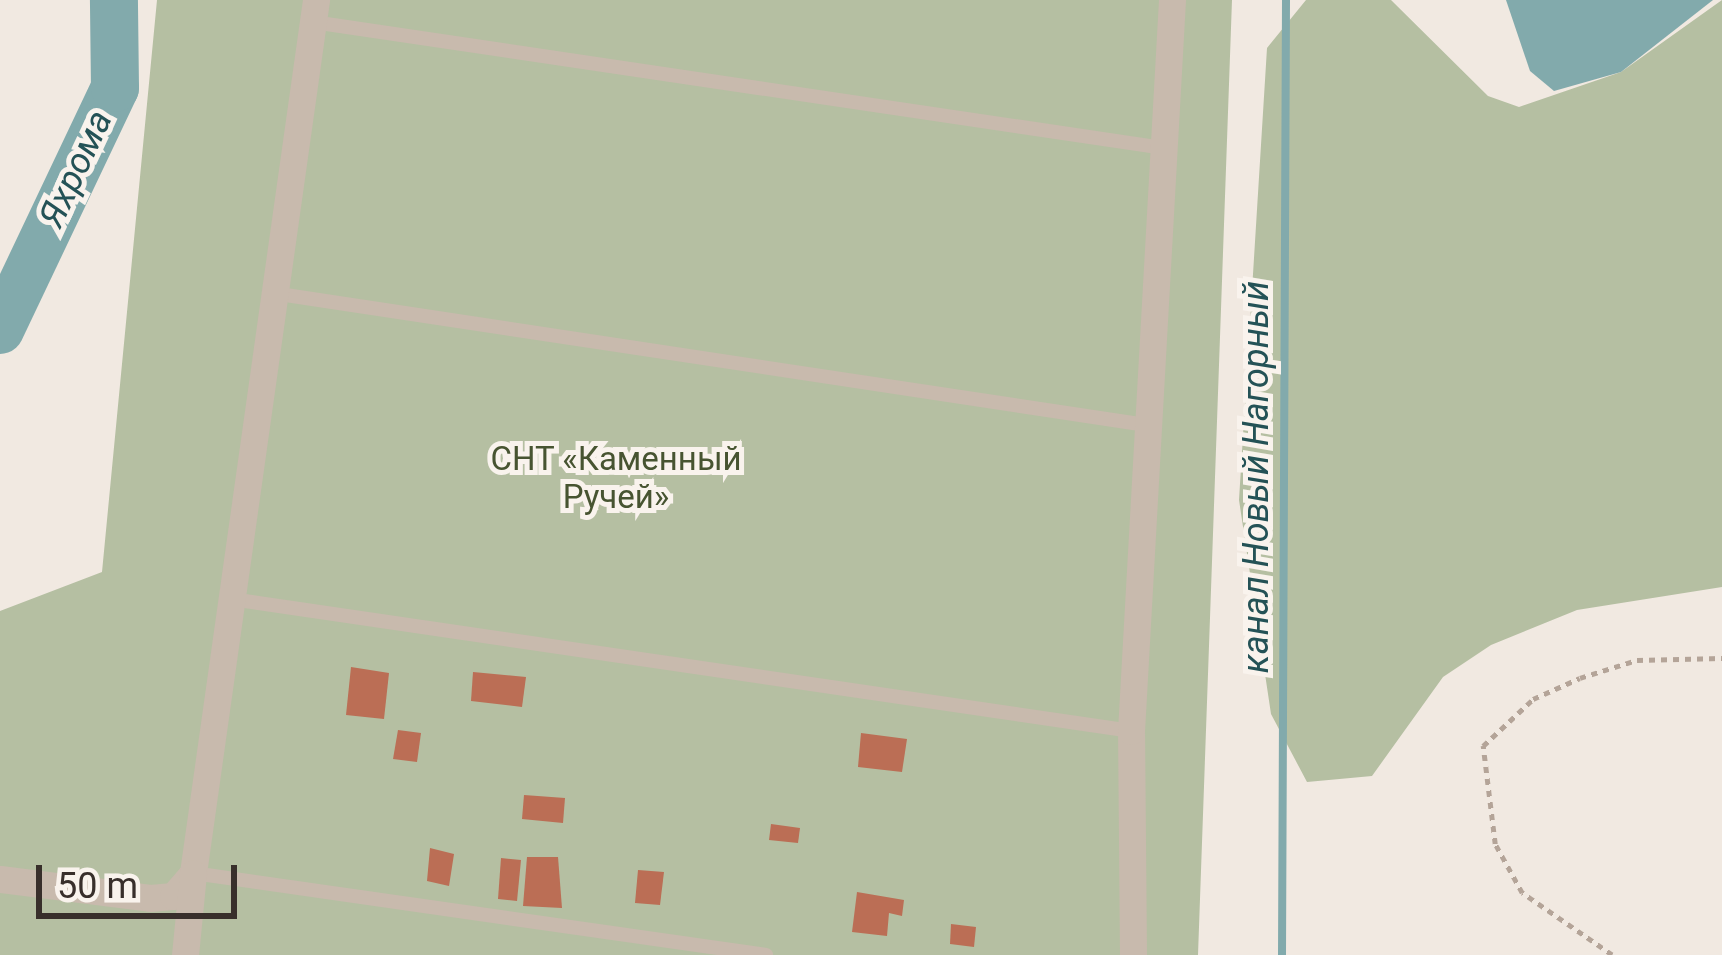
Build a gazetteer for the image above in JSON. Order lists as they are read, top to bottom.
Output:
{
  "water": ["Яхрома", "канал Новый Нагорный"],
  "parks": ["СНТ «Каменный Ручей»"],
  "scale_bar": "50 m"
}
